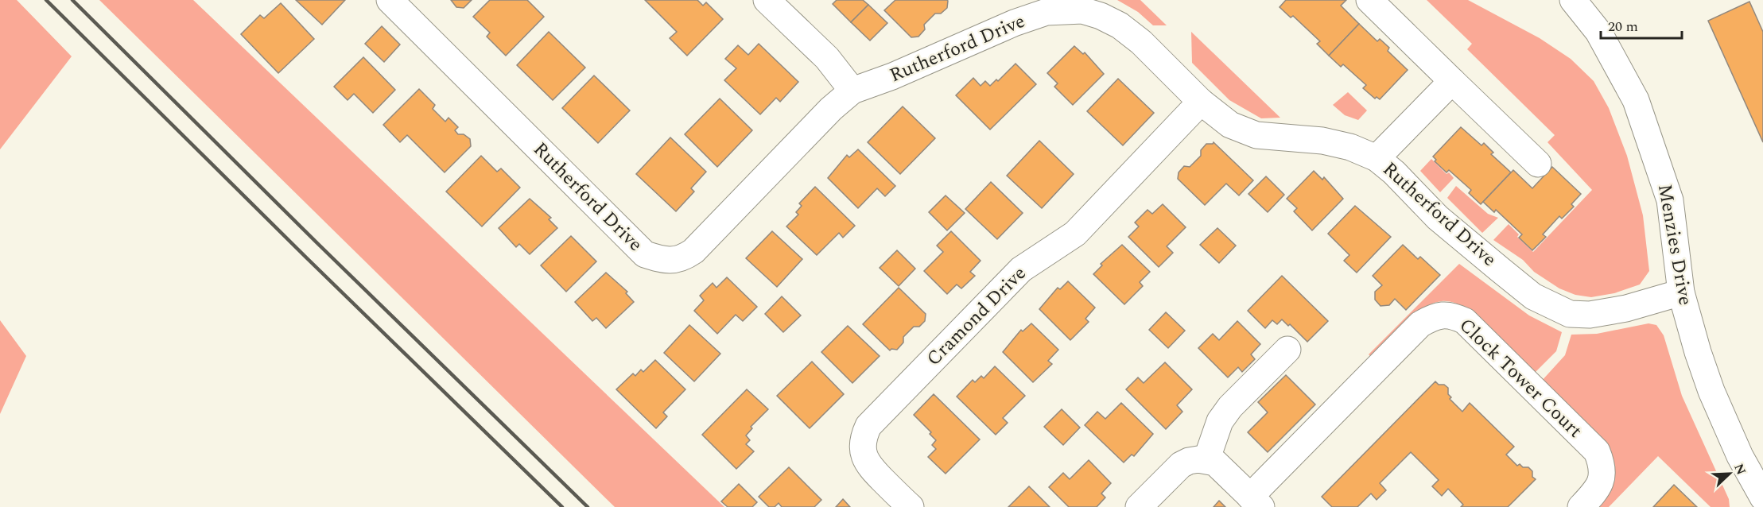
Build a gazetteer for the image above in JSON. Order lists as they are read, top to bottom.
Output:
{
  "streets": {
    "street": [
      "Rutherford Drive",
      "Menzies Drive",
      "Cramond Drive",
      "Clock Tower Court"
    ]
  },
  "crossings": [
    ["Rutherford Drive", "Menzies Drive"],
    ["Rutherford Drive", "Cramond Drive"]
  ],
  "scale_bar": "20 m",
  "north": "top right"
}
